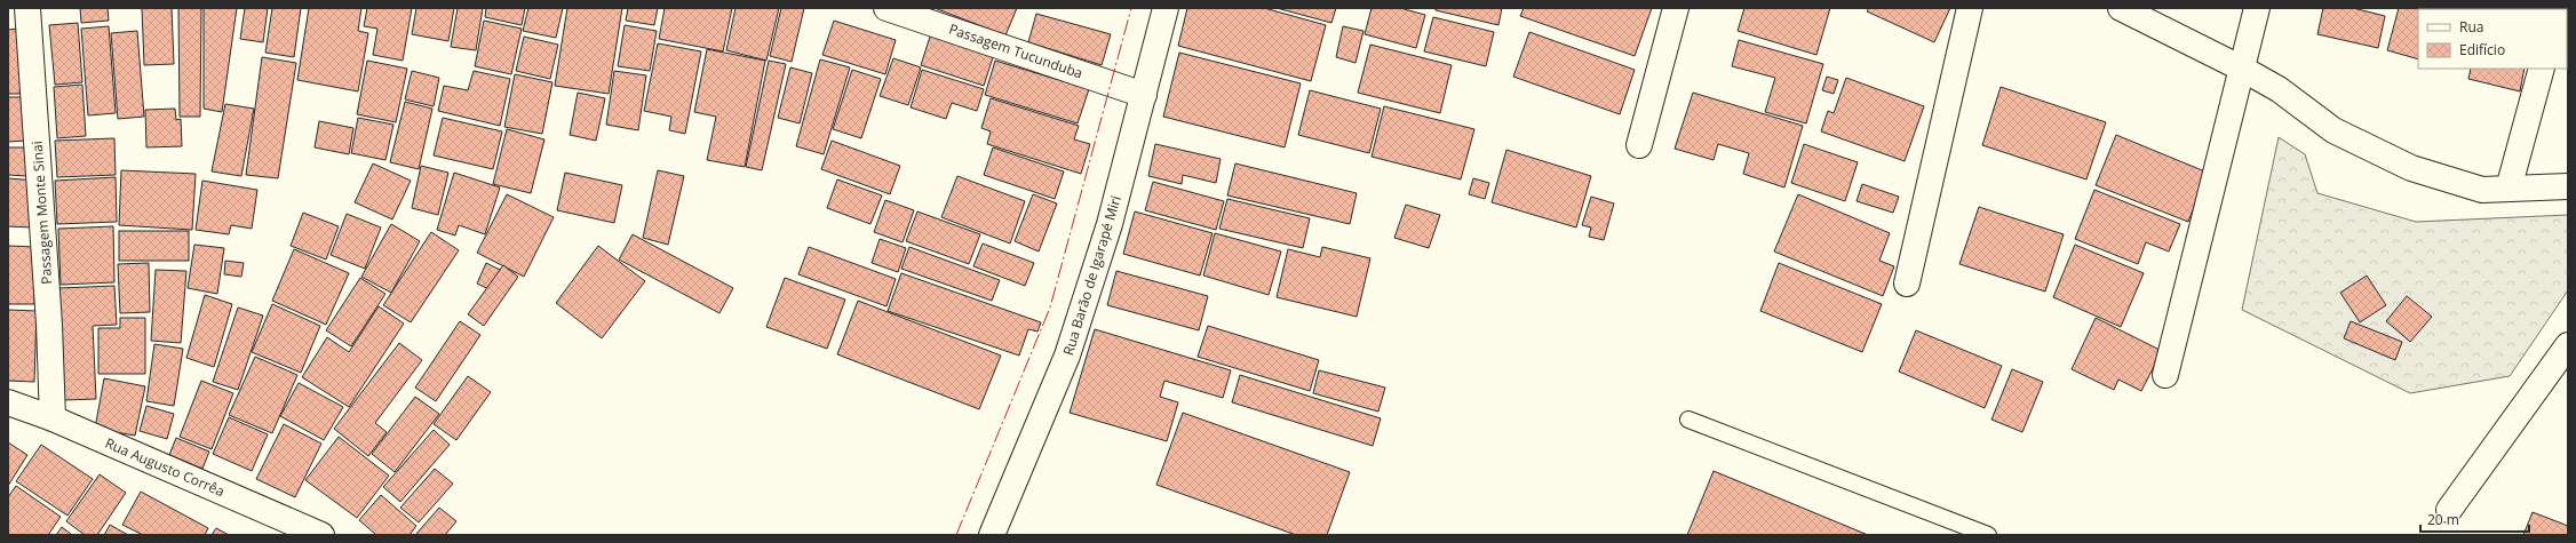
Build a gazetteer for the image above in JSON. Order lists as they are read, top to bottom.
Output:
{
  "streets": {
    "street": [
      "Passagem Tucunduba",
      "Passagem Monte Sinai",
      "Rua Barão de Igarapé Miri",
      "Rua Augusto Corrêa"
    ]
  },
  "crossings": [
    ["Passagem Tucunduba", "Rua Barão de Igarapé Miri"],
    ["Passagem Monte Sinai", "Rua Augusto Corrêa"]
  ],
  "legend": ["Rua", "Edifício"],
  "scale_bar": "20 m"
}
